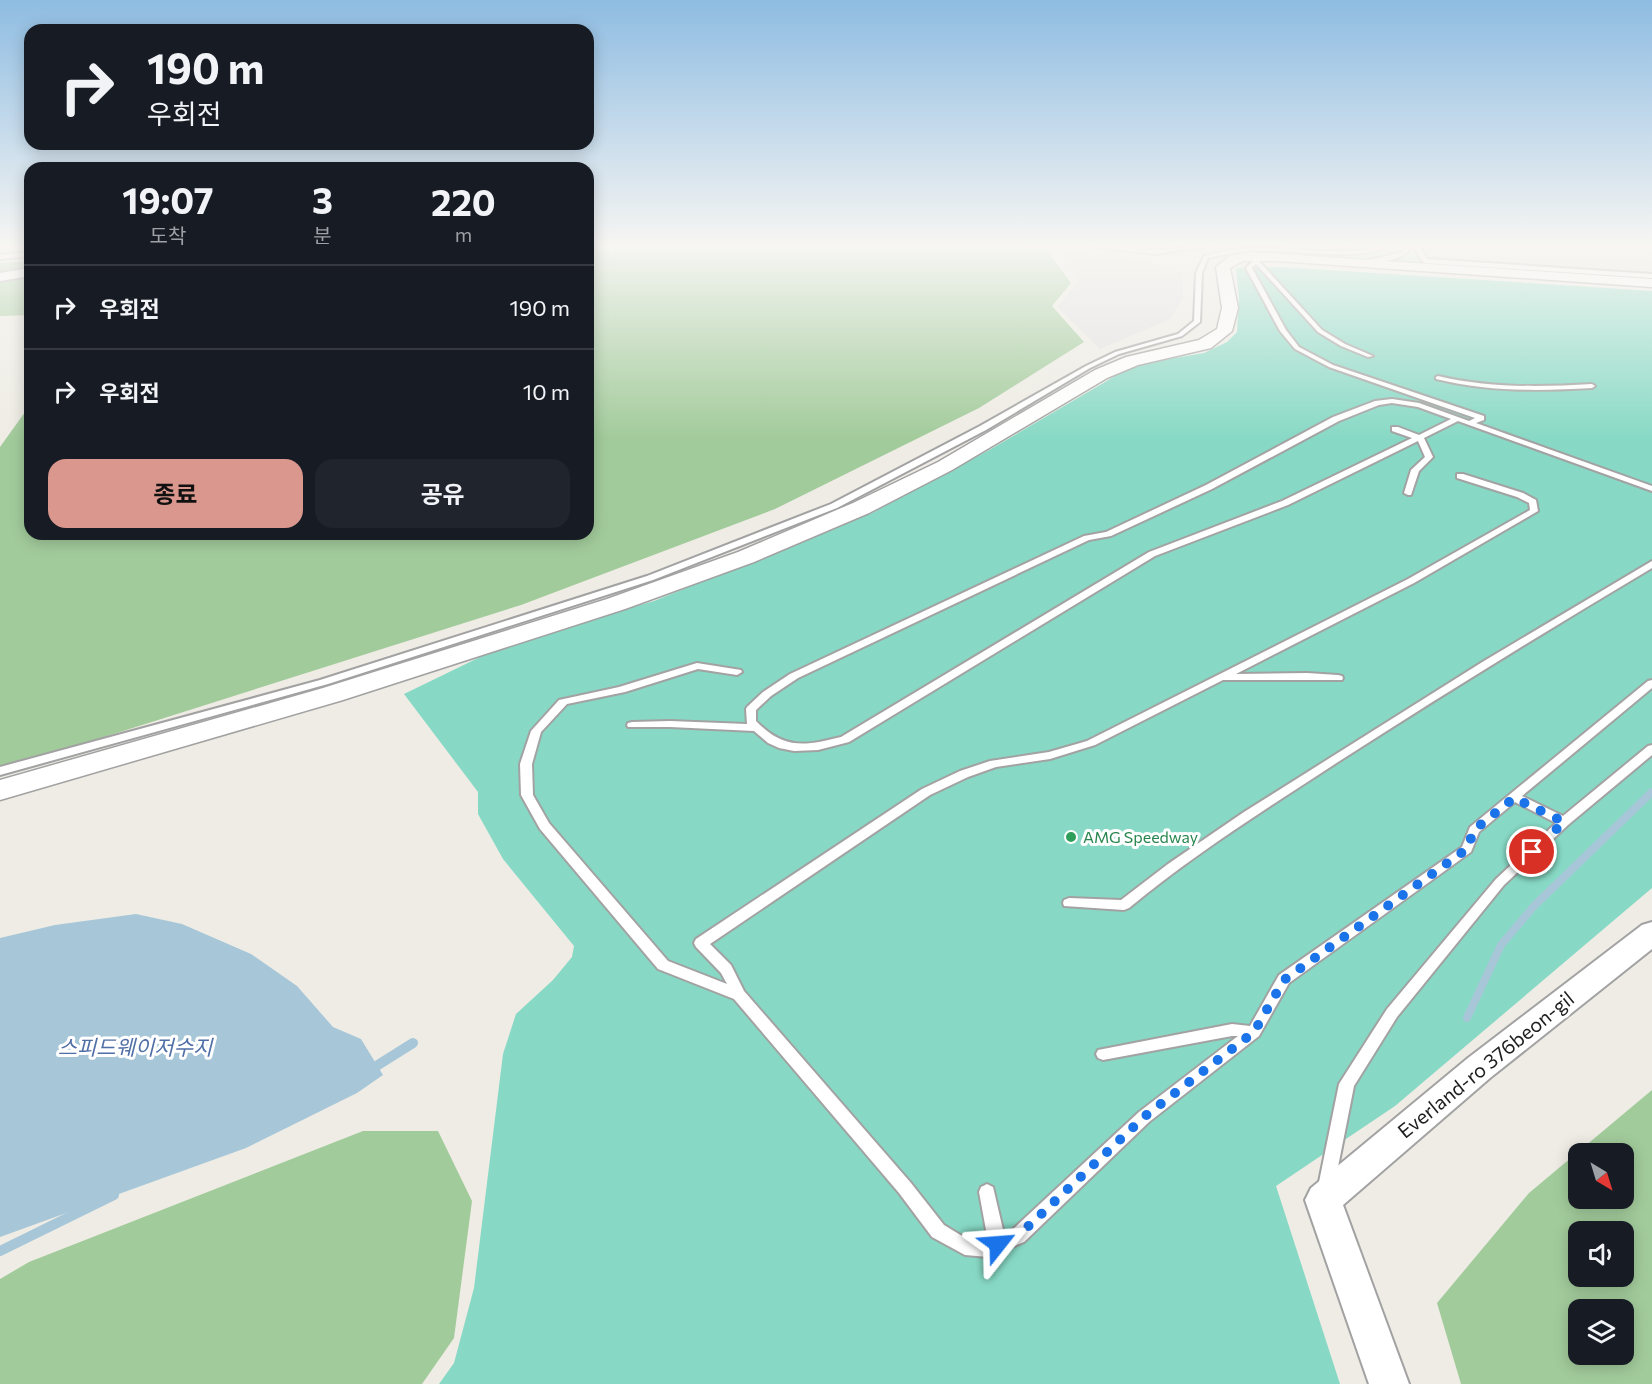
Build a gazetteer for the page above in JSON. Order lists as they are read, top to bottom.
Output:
{
  "streets": {
    "street": ["Everland-ro 376beon-gil"]
  },
  "water": ["스피드웨이저수지"],
  "places": ["AMG Speedway"],
  "north": "bottom right",
  "page": {
    "turn": ["190 m", "우회전"],
    "eta": [
      "19:07",
      "도착",
      "3",
      "분",
      "220",
      "m"
    ],
    "list": [
      {
        "name": "우회전",
        "value": "190 m"
      },
      {
        "name": "우회전",
        "value": "10 m"
      }
    ],
    "buttons": ["종료", "공유"]
  }
}
